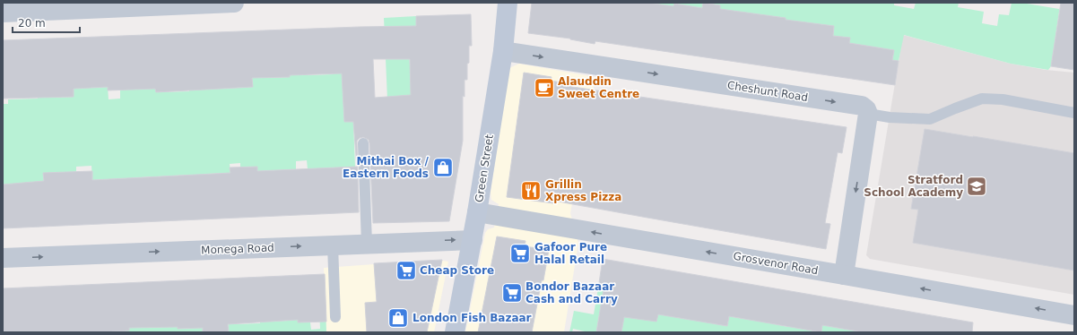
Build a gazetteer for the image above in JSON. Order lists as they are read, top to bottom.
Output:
{
  "streets": {
    "main road": ["Green Street"],
    "street": ["Cheshunt Road", "Monega Road", "Grosvenor Road"]
  },
  "crossings": [
    ["Cheshunt Road", "Green Street"],
    ["Green Street", "Monega Road"],
    ["Green Street", "Grosvenor Road"]
  ],
  "one_way": ["Cheshunt Road", "Monega Road", "Grosvenor Road"],
  "places": {
    "cafe": ["Alauddin Sweet Centre"],
    "shop": ["Mithai Box / Eastern Foods", "London Fish Bazaar"],
    "school or university": ["Stratford School Academy"],
    "restaurant": ["Grillin Xpress Pizza"],
    "supermarket": ["Gafoor Pure Halal Retail", "Cheap Store", "Bondor Bazaar Cash and Carry"]
  },
  "scale_bar": "20 m"
}
